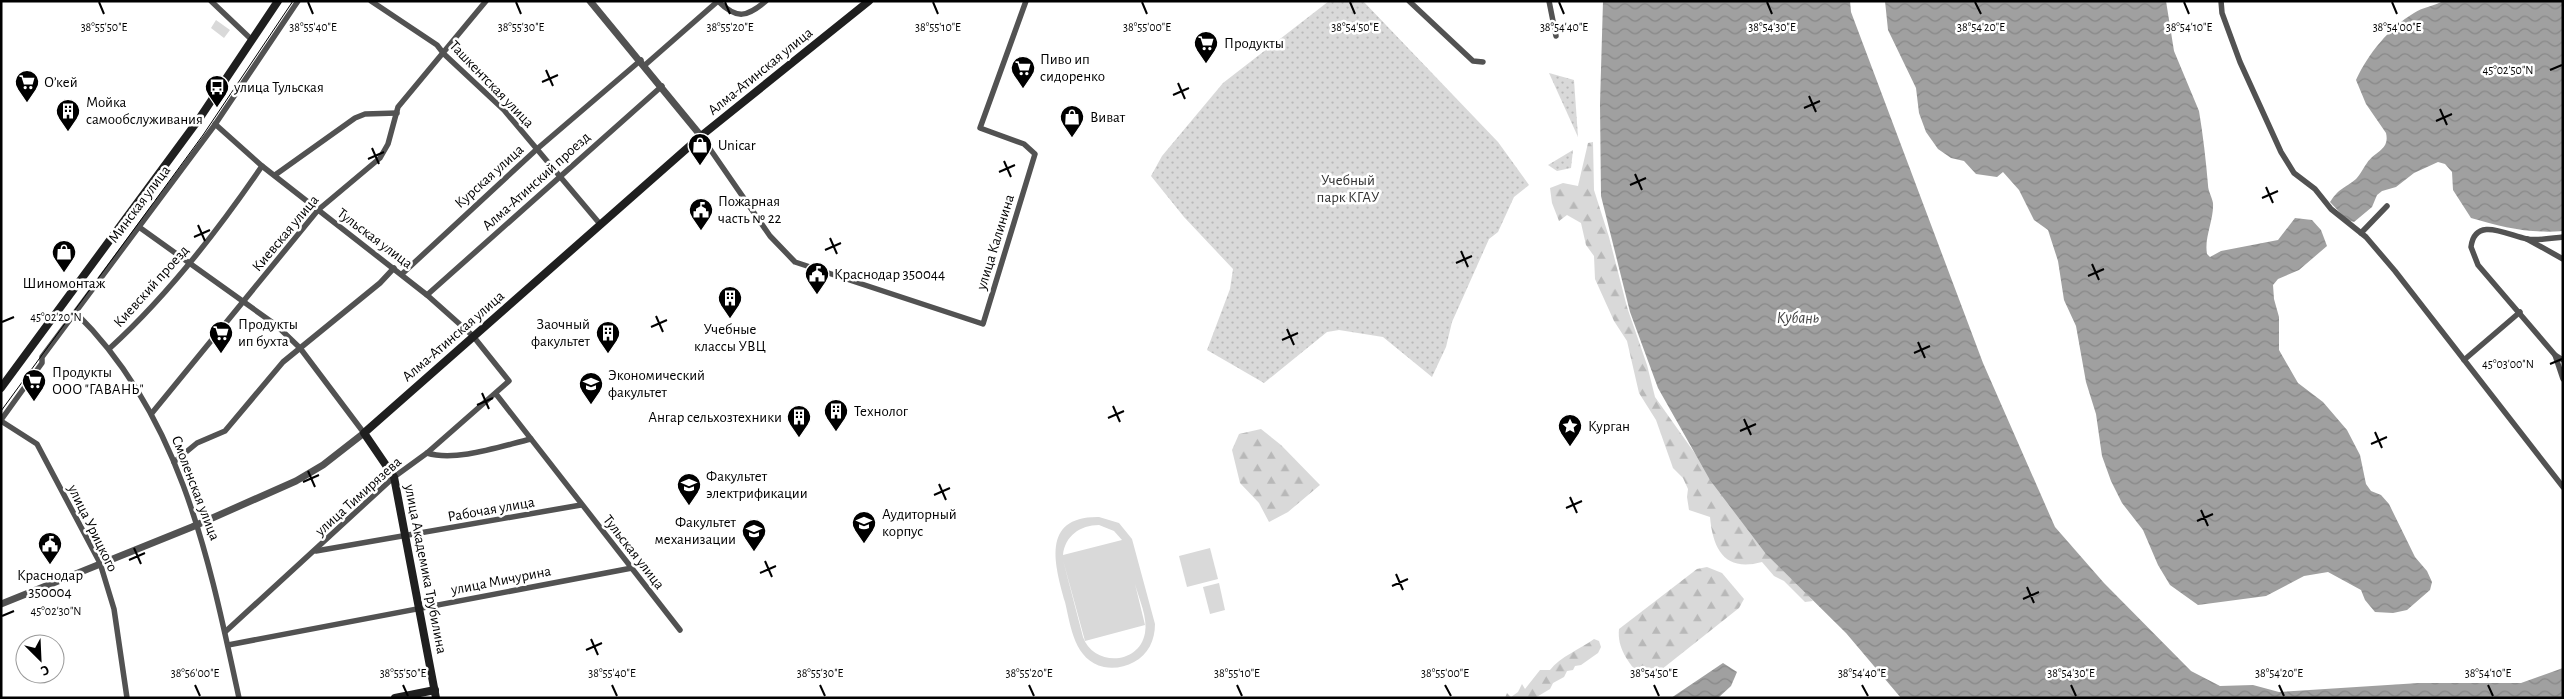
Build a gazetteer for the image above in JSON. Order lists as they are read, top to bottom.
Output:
{
  "streets": {
    "main road": ["Алма-Атинская улица", "Минская улица", "улица Академика Трубилина"],
    "street": [
      "Ташкентская улица",
      "Курская улица",
      "Алма-Атинский проезд",
      "Киевская улица",
      "Тульская улица",
      "улица Калинина",
      "Киевский проезд",
      "Смоленская улица",
      "улица Тимирязева",
      "Рабочая улица",
      "улица Урицкого",
      "улица Мичурина"
    ]
  },
  "crossings": [
    ["Алма-Атинская улица", "Ташкентская улица"],
    ["Алма-Атинская улица", "Тульская улица"],
    ["Алма-Атинская улица", "улица Калинина"],
    ["Алма-Атинская улица", "Смоленская улица"],
    ["Алма-Атинская улица", "улица Урицкого"],
    ["Алма-Атинская улица", "улица Академика Трубилина"],
    ["Ташкентская улица", "Курская улица"],
    ["Ташкентская улица", "Алма-Атинский проезд"],
    ["Ташкентская улица", "Киевская улица"],
    ["Курская улица", "Тульская улица"],
    ["Алма-Атинский проезд", "Тульская улица"],
    ["Минская улица", "Тульская улица"],
    ["Минская улица", "Смоленская улица"],
    ["Минская улица", "улица Урицкого"],
    ["Минская улица", "улица Академика Трубилина"],
    ["Киевская улица", "Тульская улица"],
    ["Киевская улица", "Смоленская улица"],
    ["Киевская улица", "улица Академика Трубилина"],
    ["Тульская улица", "Киевский проезд"],
    ["Тульская улица", "улица Тимирязева"],
    ["Тульская улица", "Рабочая улица"],
    ["Тульская улица", "улица Мичурина"],
    ["Киевский проезд", "Смоленская улица"],
    ["Киевский проезд", "улица Академика Трубилина"],
    ["Смоленская улица", "улица Тимирязева"],
    ["Смоленская улица", "улица Мичурина"],
    ["улица Тимирязева", "Рабочая улица"],
    ["улица Тимирязева", "улица Академика Трубилина"],
    ["Рабочая улица", "улица Академика Трубилина"],
    ["улица Академика Трубилина", "улица Мичурина"]
  ],
  "water": ["Кубань"],
  "parks": ["Учебный парк КГАУ"],
  "places": {
    "supermarket": [
      "Продукты",
      "Пиво ип сидоренко",
      "О’кей",
      "Продукты ип бухта",
      "Продукты ООО \"ГАВАНЬ\""
    ],
    "bus stop": ["улица Тульская"],
    "building": [
      "Мойка самообслуживания",
      "Учебные классы УВЦ",
      "Заочный факультет",
      "Технолог",
      "Ангар сельхозтехники"
    ],
    "shop": ["Виват", "Unicar", "Шиномонтаж"],
    "public building": ["Пожарная часть № 22", "Краснодар 350044", "Краснодар 350004"],
    "school or university": [
      "Экономический факультет",
      "Факультет электрификации",
      "Аудиторный корпус",
      "Факультет механизации"
    ],
    "place": ["Курган"]
  },
  "north": "bottom right",
  "coordinates": [
    "38°55'50\"E",
    "38°55'40\"E",
    "38°55'30\"E",
    "38°55'20\"E",
    "38°55'10\"E",
    "38°55'00\"E",
    "38°54'50\"E",
    "38°54'40\"E",
    "38°54'30\"E",
    "38°54'20\"E",
    "38°54'10\"E",
    "38°54'00\"E",
    "45°02'50\"N",
    "45°02'20\"N",
    "45°03'00\"N",
    "45°02'30\"N",
    "38°56'00\"E"
  ]
}
